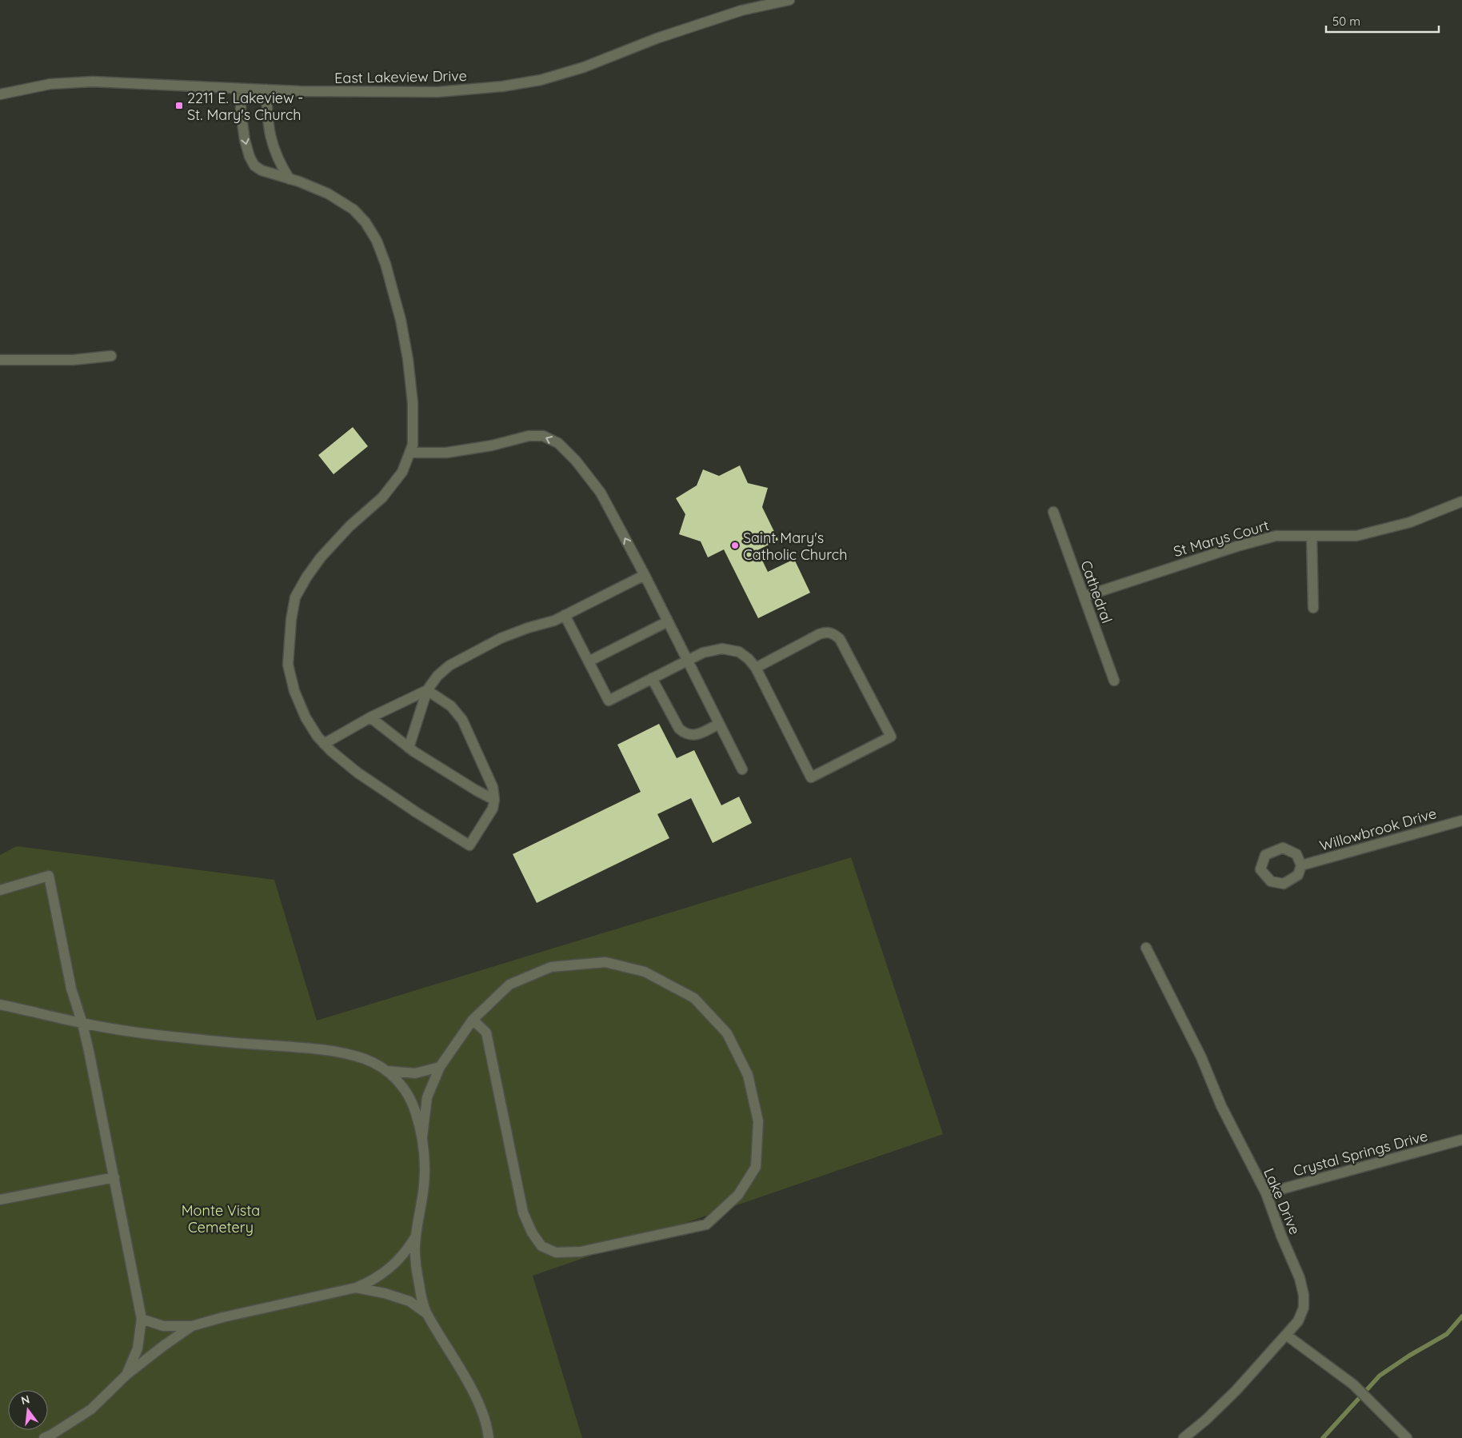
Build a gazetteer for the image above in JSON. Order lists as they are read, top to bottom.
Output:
{
  "streets": {
    "street": [
      "East Lakeview Drive",
      "St Marys Court",
      "Cathedral",
      "Willowbrook Drive",
      "Crystal Springs Drive",
      "Lake Drive"
    ]
  },
  "crossings": [
    ["St Marys Court", "Cathedral"],
    ["Crystal Springs Drive", "Lake Drive"]
  ],
  "parks": ["Monte Vista Cemetery"],
  "places": {
    "transit": ["2211 E. Lakeview - St. Mary's Church"],
    "other": ["Saint Mary's Catholic Church"]
  },
  "scale_bar": "50 m",
  "north": "top"
}
